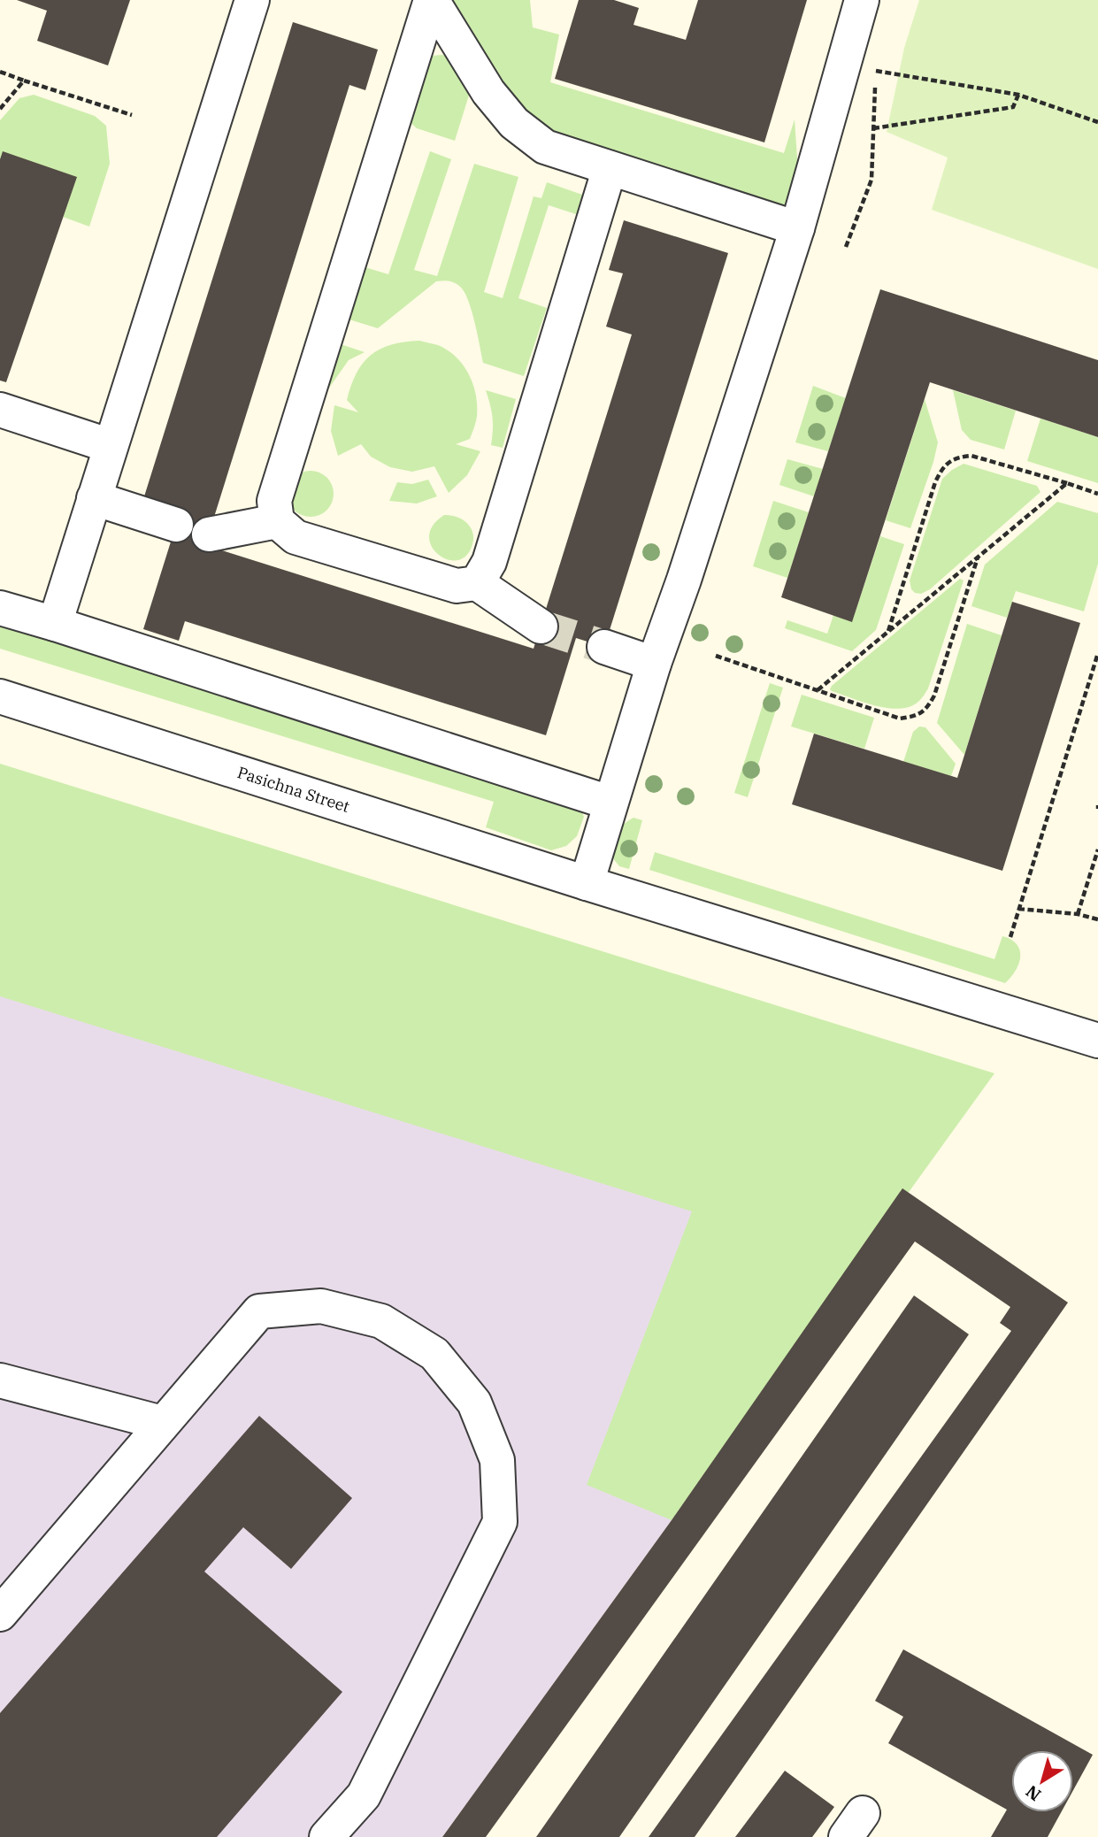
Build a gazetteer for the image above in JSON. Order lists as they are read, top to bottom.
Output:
{
  "streets": {
    "street": ["Pasichna Street"]
  },
  "north": "bottom left"
}
